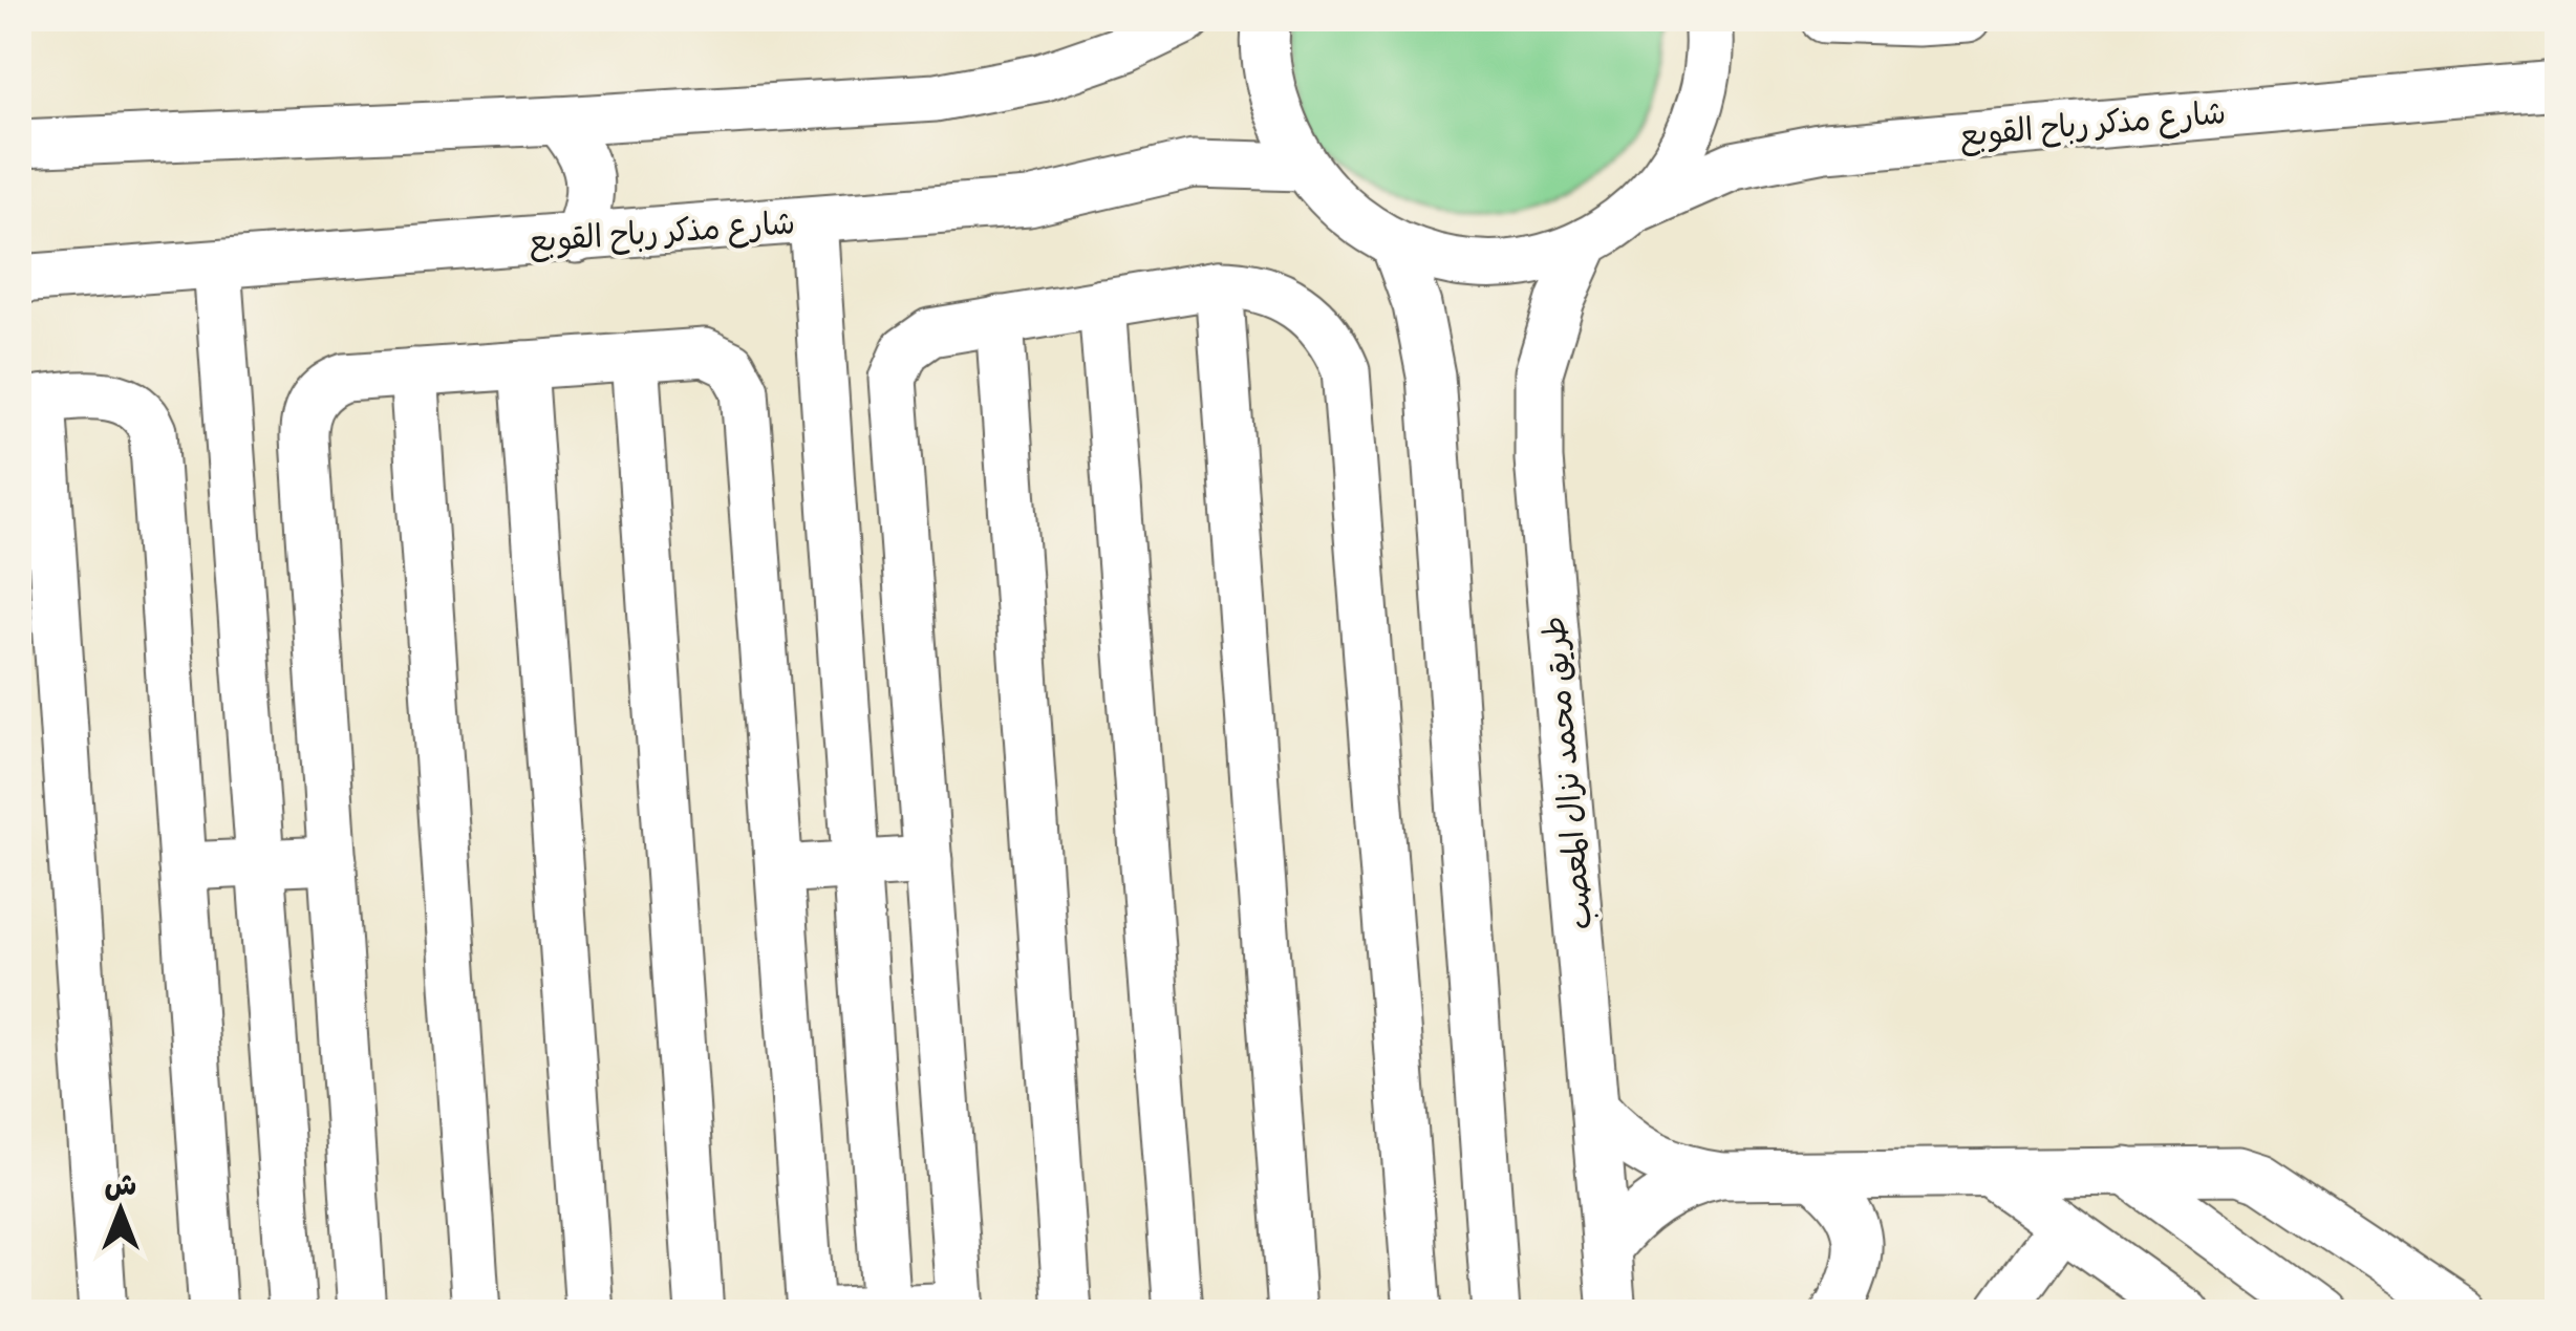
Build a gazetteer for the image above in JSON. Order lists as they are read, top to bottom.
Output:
{
  "streets": {
    "street": ["شارع مذكر رباح القوبع", "طريق محمد نزال المعصب"]
  },
  "north": "top"
}
